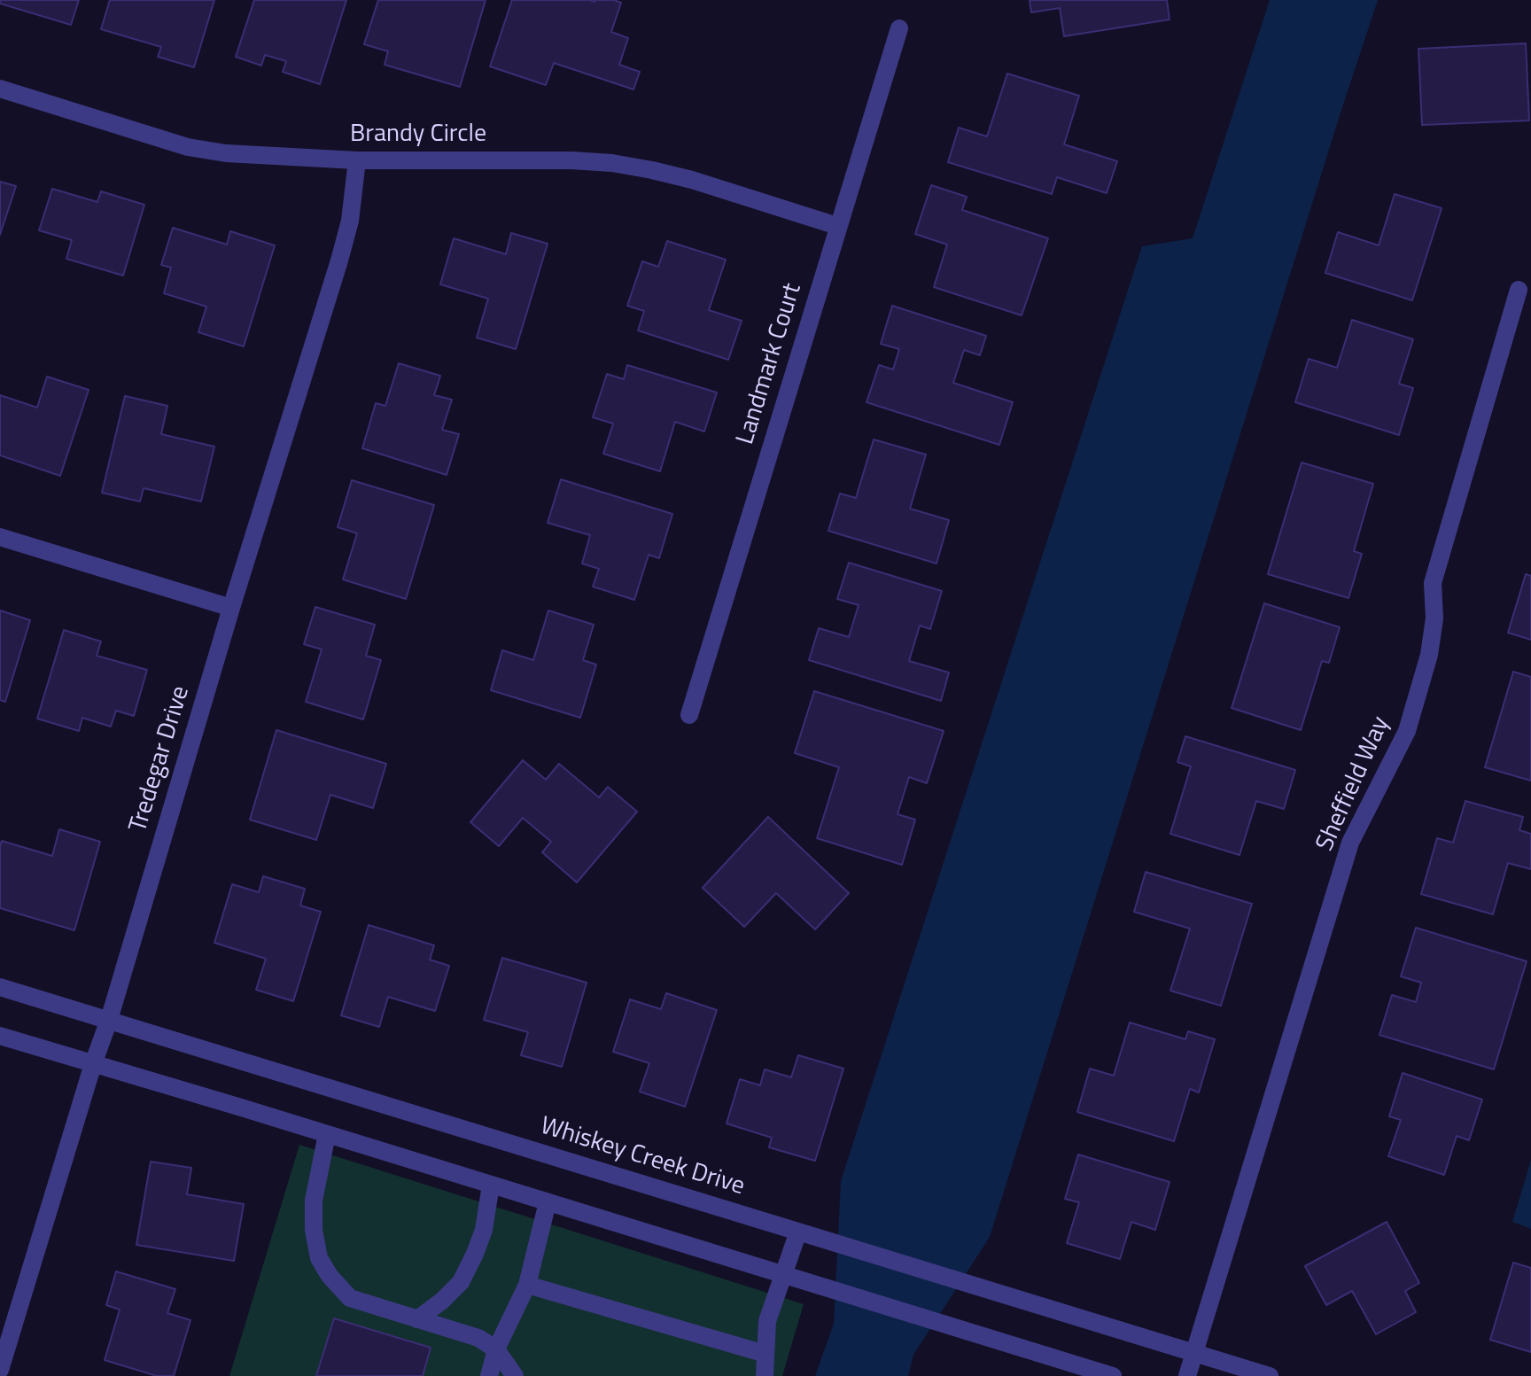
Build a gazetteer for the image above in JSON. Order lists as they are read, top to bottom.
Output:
{
  "streets": {
    "street": [
      "Brandy Circle",
      "Landmark Court",
      "Tredegar Drive",
      "Sheffield Way",
      "Whiskey Creek Drive"
    ]
  },
  "crossings": [
    ["Brandy Circle", "Landmark Court"],
    ["Brandy Circle", "Tredegar Drive"],
    ["Tredegar Drive", "Whiskey Creek Drive"],
    ["Sheffield Way", "Whiskey Creek Drive"]
  ]
}
